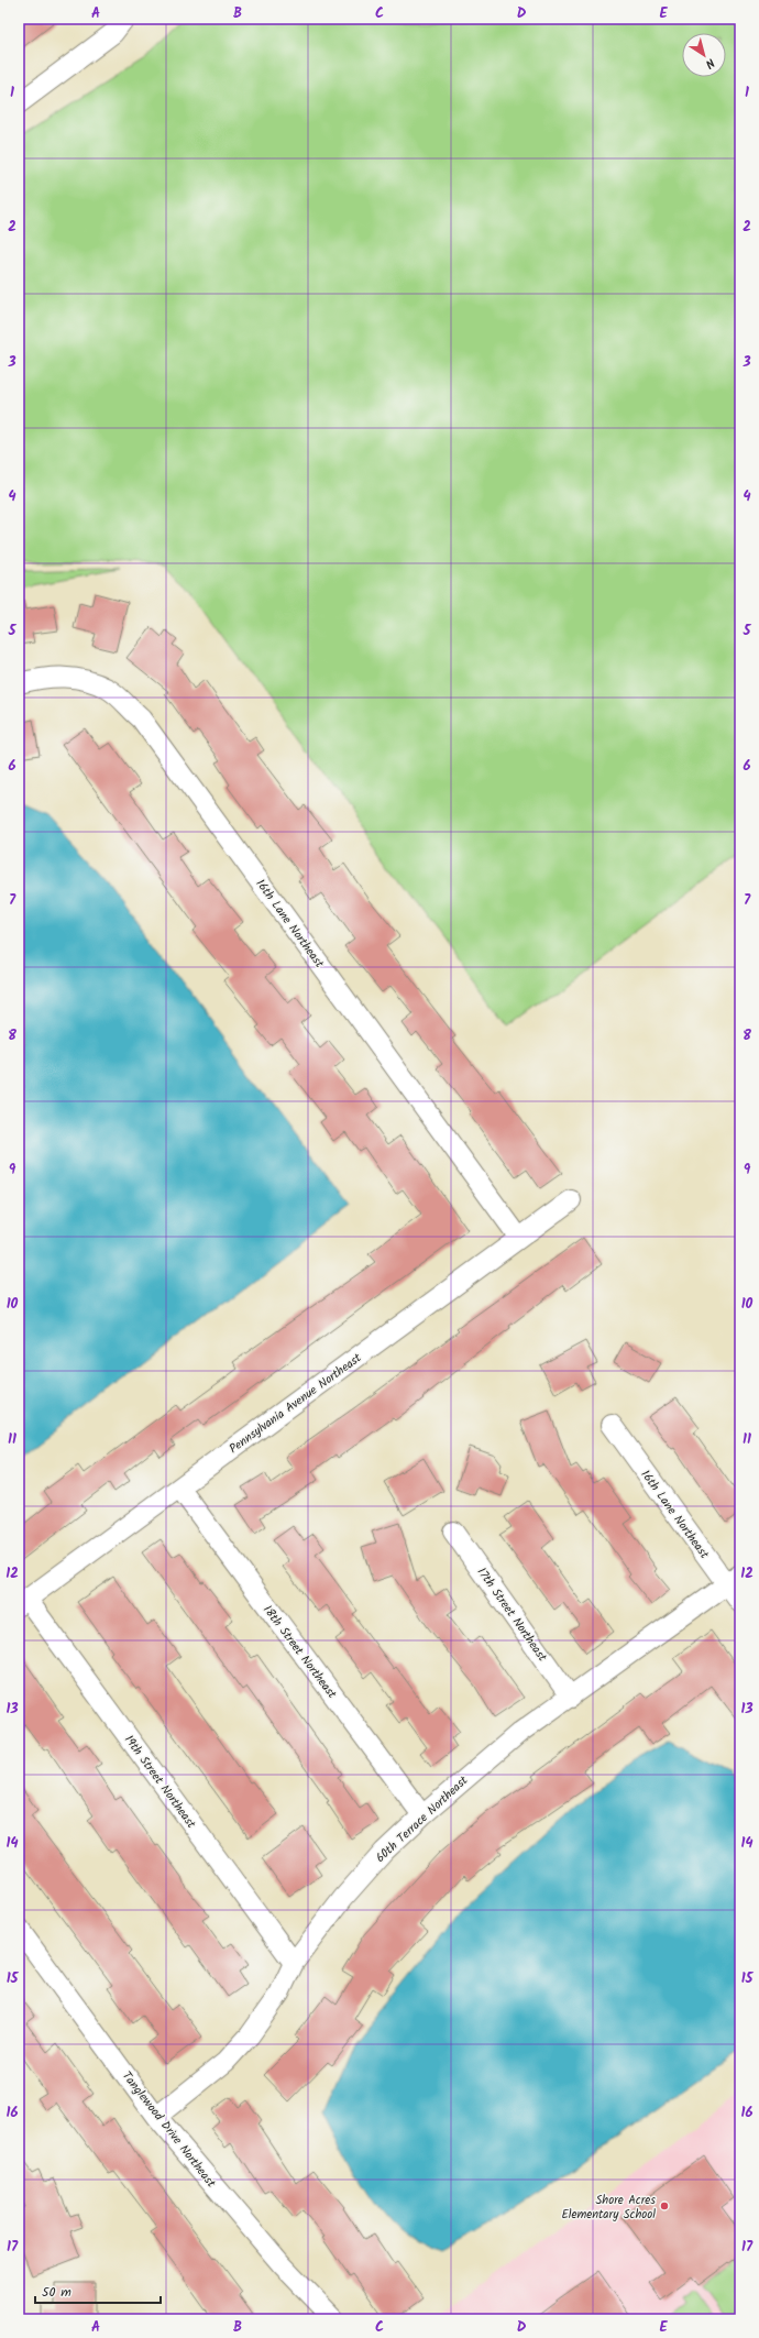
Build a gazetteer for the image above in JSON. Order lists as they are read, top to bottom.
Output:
{
  "streets": {
    "street": [
      "16th Lane Northeast",
      "Pennsylvania Avenue Northeast",
      "17th Street Northeast",
      "18th Street Northeast",
      "19th Street Northeast",
      "60th Terrace Northeast",
      "Tanglewood Drive Northeast"
    ]
  },
  "crossings": [
    ["16th Lane Northeast", "Pennsylvania Avenue Northeast"],
    ["16th Lane Northeast", "60th Terrace Northeast"],
    ["Pennsylvania Avenue Northeast", "18th Street Northeast"],
    ["Pennsylvania Avenue Northeast", "19th Street Northeast"],
    ["17th Street Northeast", "60th Terrace Northeast"],
    ["18th Street Northeast", "60th Terrace Northeast"],
    ["19th Street Northeast", "60th Terrace Northeast"],
    ["60th Terrace Northeast", "Tanglewood Drive Northeast"]
  ],
  "places": ["Shore Acres Elementary School"],
  "scale_bar": "50 m",
  "north": "bottom right",
  "grid": {
    "columns": [
      "A",
      "B",
      "C",
      "D",
      "E"
    ],
    "rows": [
      "1",
      "2",
      "3",
      "4",
      "5",
      "6",
      "7",
      "8",
      "9",
      "10",
      "11",
      "12",
      "13",
      "14",
      "15",
      "16",
      "17"
    ]
  }
}
